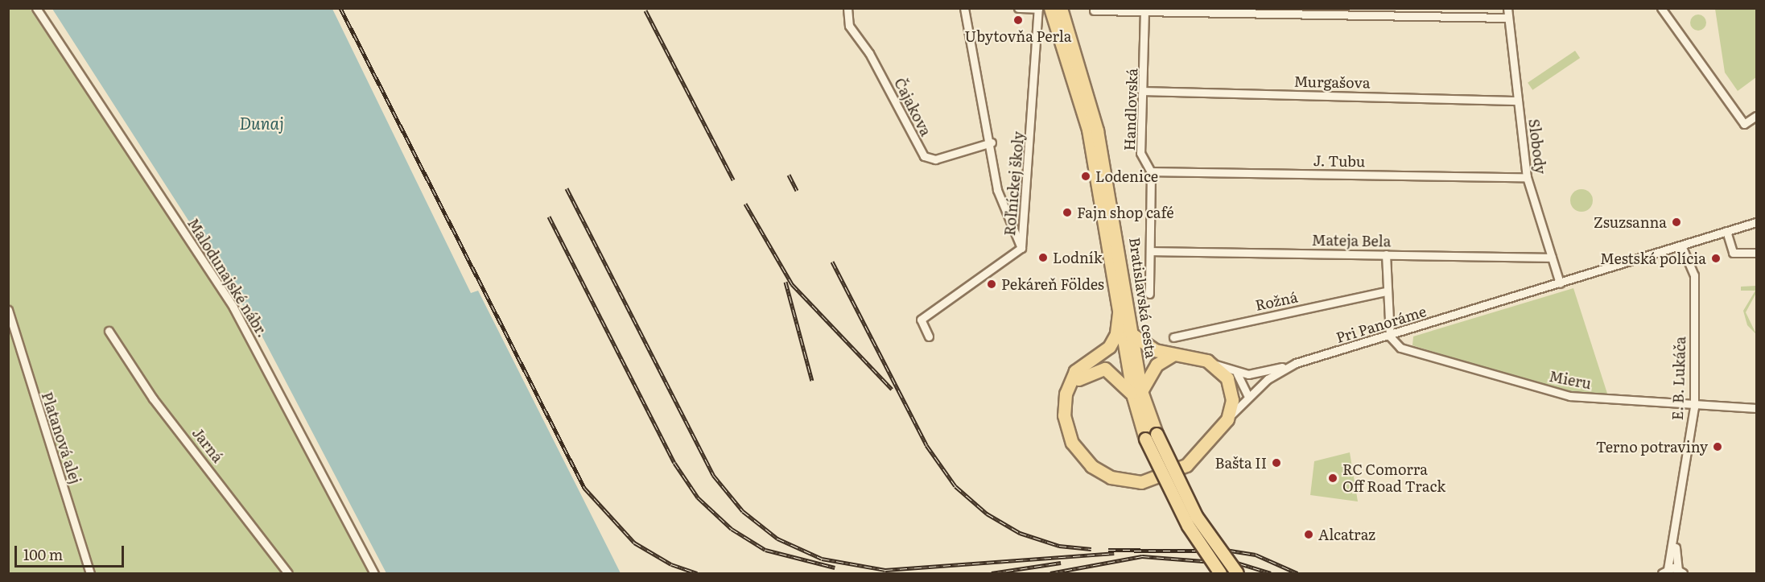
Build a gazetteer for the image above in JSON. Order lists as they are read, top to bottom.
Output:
{
  "streets": {
    "main road": ["Bratislavská cesta"],
    "street": [
      "Murgašova",
      "Čajakova",
      "Handlovská",
      "Slobody",
      "J. Tubu",
      "Roľníckej školy",
      "Mateja Bela",
      "Malodunajské nábr.",
      "Rožná",
      "Pri Panoráme",
      "E. B. Lukáča",
      "Mieru",
      "Platanová alej",
      "Jarná"
    ]
  },
  "crossings": [
    ["Murgašova", "Handlovská"],
    ["Murgašova", "Slobody"],
    ["Handlovská", "J. Tubu"],
    ["Handlovská", "Mateja Bela"],
    ["Slobody", "J. Tubu"],
    ["Slobody", "Mateja Bela"],
    ["Slobody", "Pri Panoráme"],
    ["Pri Panoráme", "E. B. Lukáča"],
    ["Pri Panoráme", "Mieru"],
    ["E. B. Lukáča", "Mieru"]
  ],
  "water": ["Dunaj"],
  "places": [
    "Ubytovňa Perla",
    "Lodenice",
    "Fajn shop café",
    "Zsuzsanna",
    "Lodník",
    "Mestská polícia",
    "Pekáreň Földes",
    "Terno potraviny",
    "Bašta II",
    "RC Comorra Off Road Track",
    "Alcatraz"
  ],
  "scale_bar": "100 m"
}
